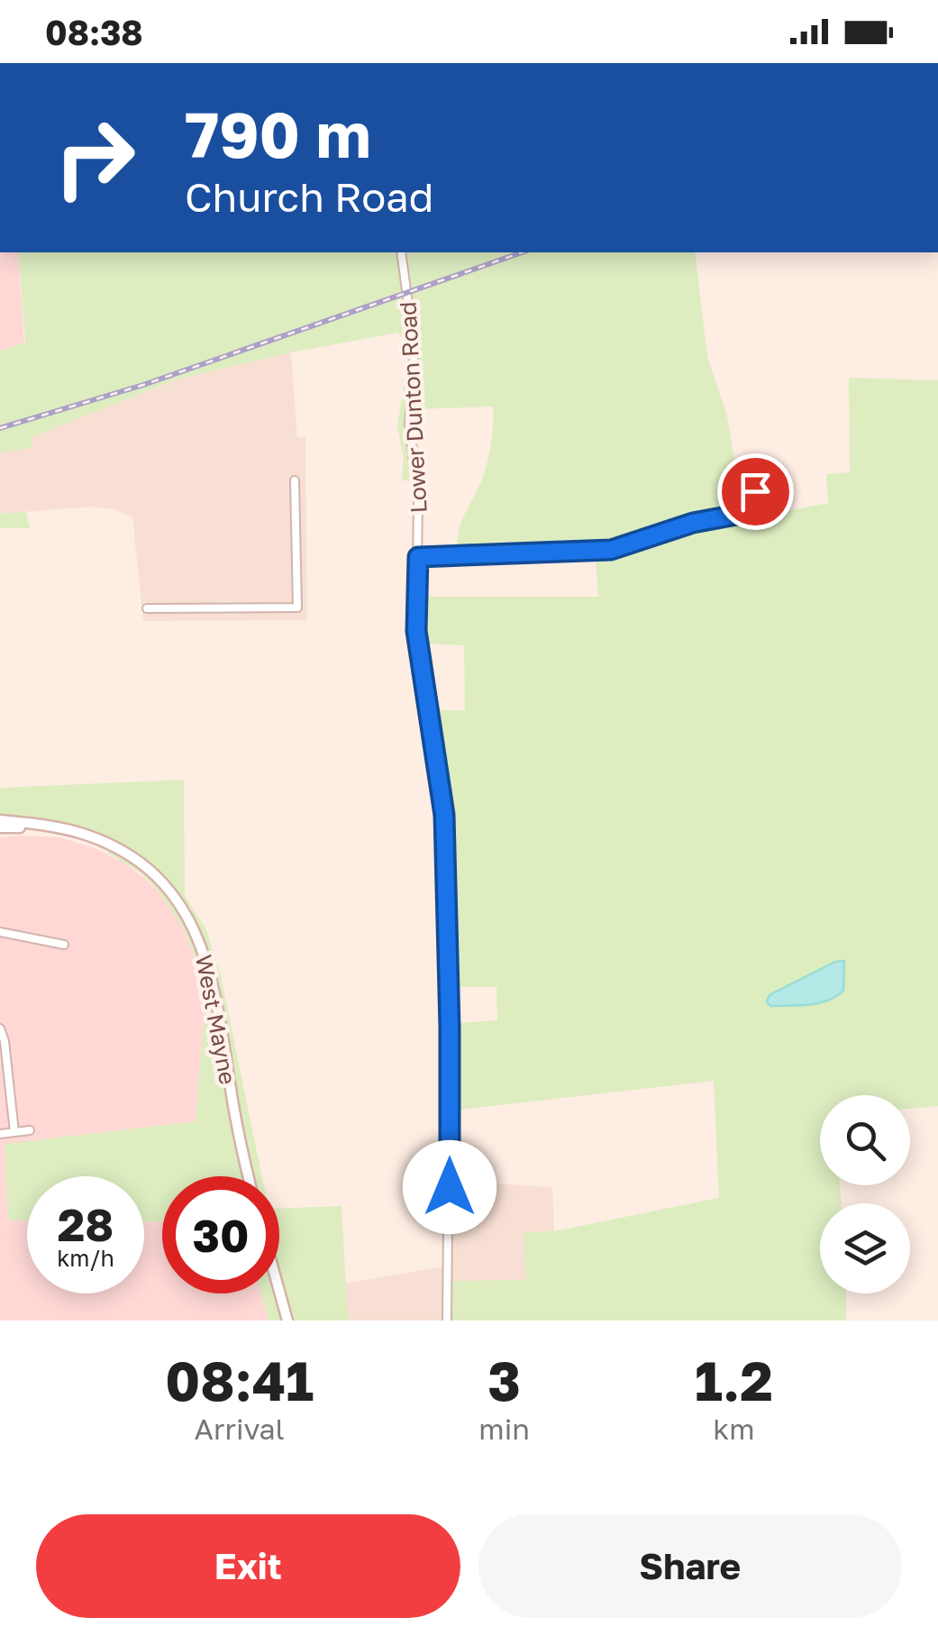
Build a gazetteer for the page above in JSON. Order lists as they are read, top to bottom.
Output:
{
  "streets": {
    "main road": ["West Mayne"],
    "street": ["Lower Dunton Road"]
  },
  "page": {
    "status": "08:38",
    "turn": ["790 m", "Church Road"],
    "speed": "28 km/h",
    "limit": "30",
    "eta": [
      "08:41",
      "Arrival",
      "3",
      "min",
      "1.2",
      "km"
    ],
    "buttons": ["Exit", "Share"]
  }
}
